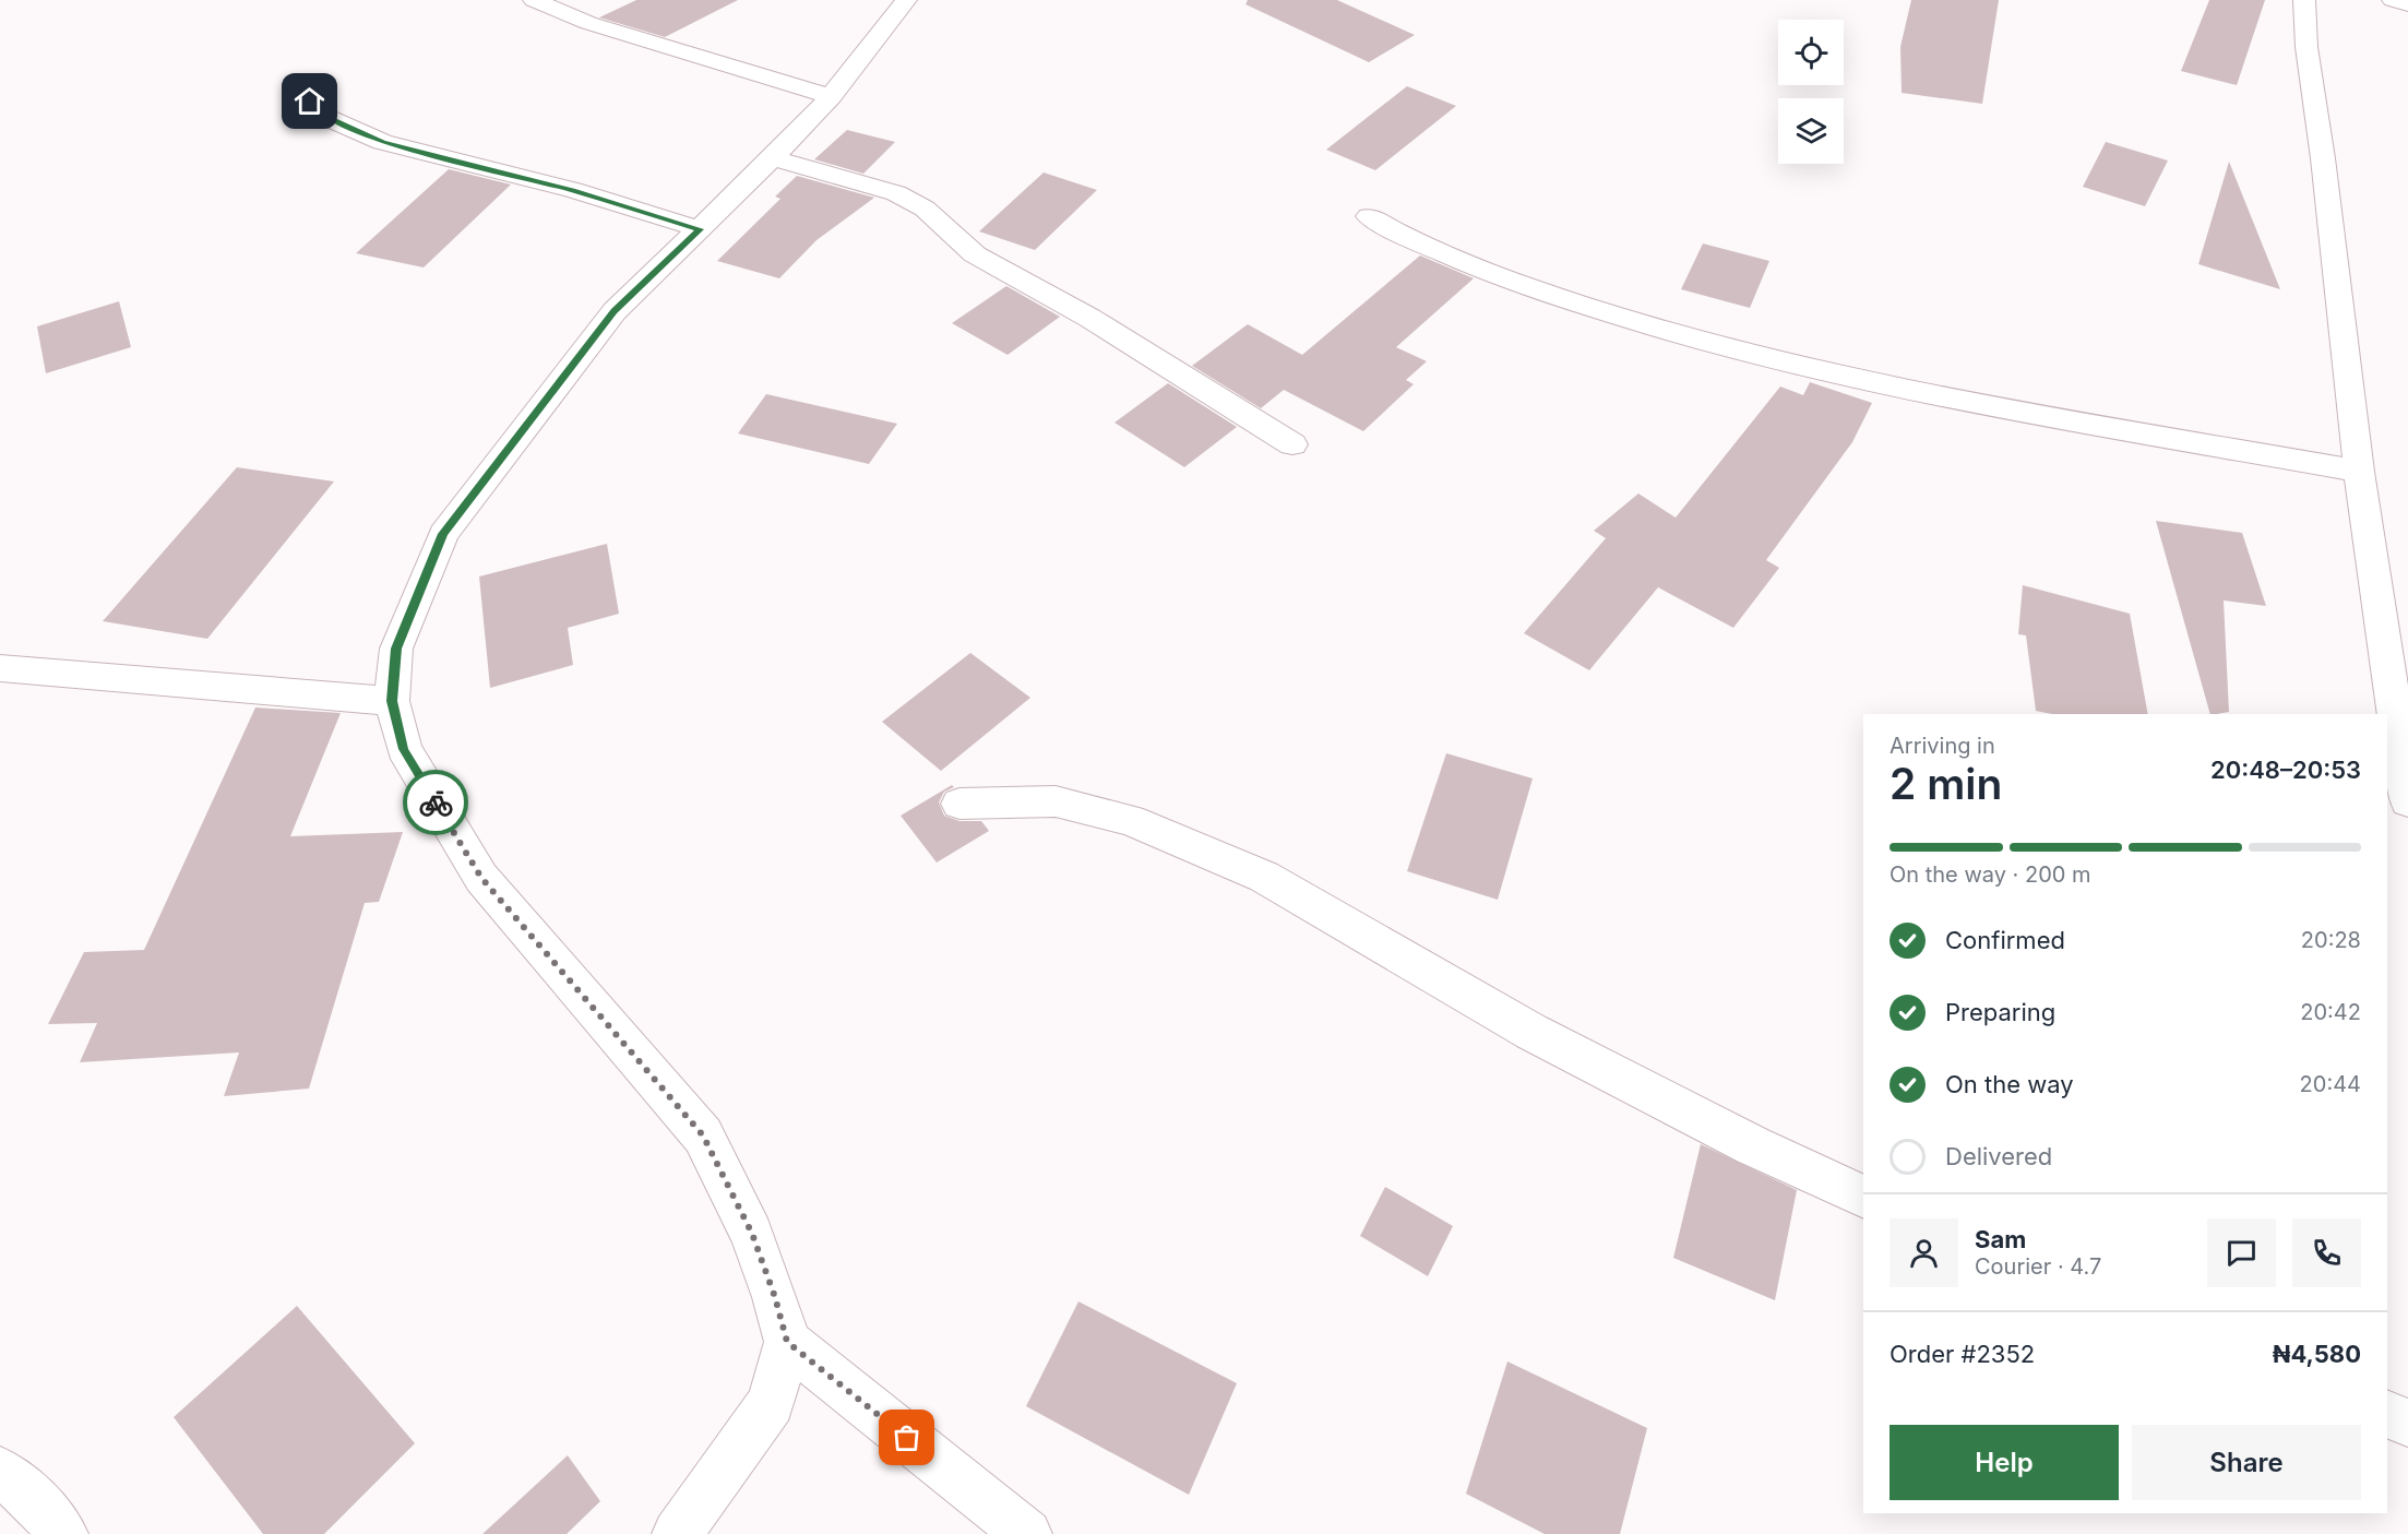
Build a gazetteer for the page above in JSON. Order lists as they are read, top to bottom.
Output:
{
  "page": {
    "heading": ["2 min", "Arriving in", "20:48–20:53"],
    "panel": [
      "Sam",
      "Courier · 4.7",
      "Order #2352",
      "₦4,580"
    ],
    "bar": "On the way · 200 m",
    "list": [
      ["Confirmed", "20:28"],
      ["Preparing", "20:42"],
      ["On the way", "20:44"],
      "Delivered"
    ],
    "buttons": ["Help", "Share"]
  }
}
